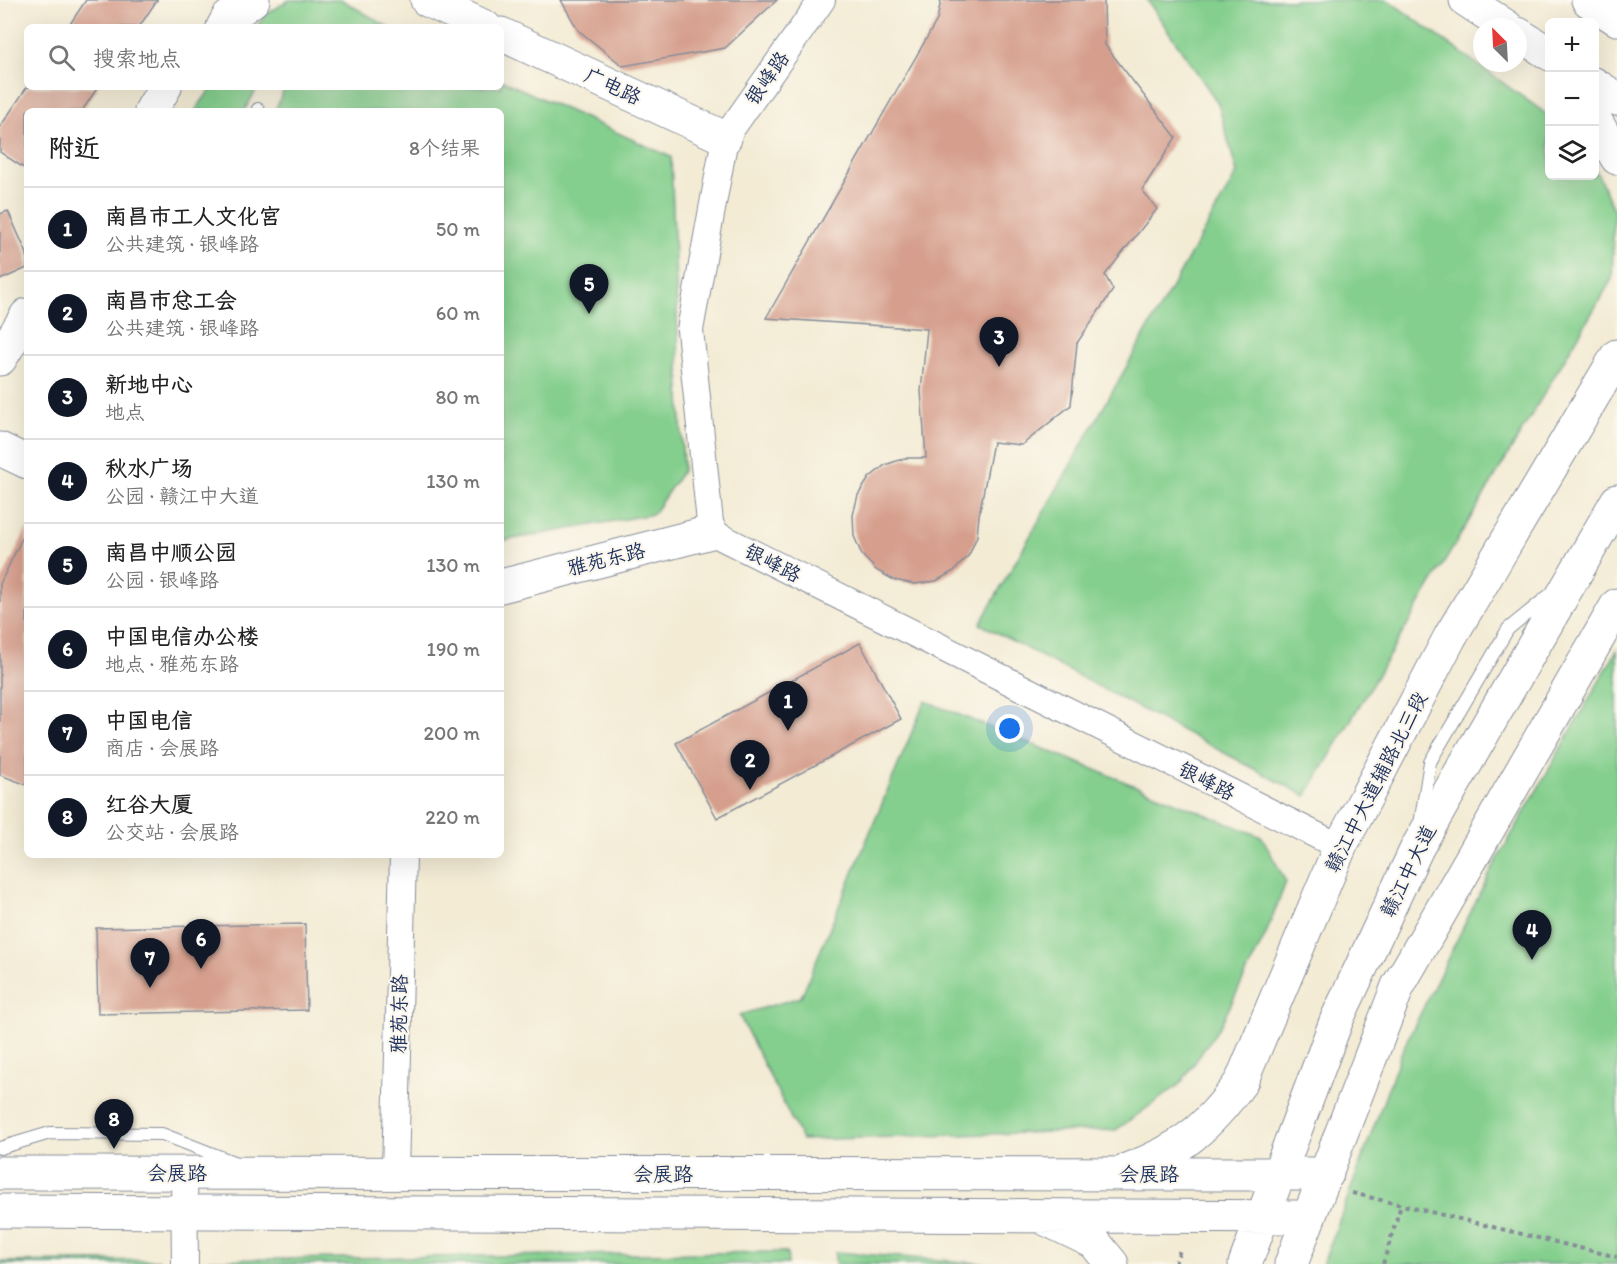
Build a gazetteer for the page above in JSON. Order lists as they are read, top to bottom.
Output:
{
  "streets": {
    "main road": [
      "广电路",
      "雅苑东路",
      "赣江中大道辅路北三段",
      "赣江中大道",
      "会展路"
    ],
    "street": ["银峰路"]
  },
  "crossings": [
    ["银峰路", "广电路"],
    ["银峰路", "雅苑东路"],
    ["银峰路", "赣江中大道辅路北三段"],
    ["雅苑东路", "会展路"],
    ["赣江中大道辅路北三段", "会展路"],
    ["赣江中大道", "会展路"]
  ],
  "north": "top left",
  "page": {
    "map_buttons": ["+", "−"],
    "search": "搜索地点",
    "heading": ["附近", "8个结果"],
    "list": [
      {
        "mark": "1",
        "name": "南昌市工人文化宫",
        "note": "公共建筑 · 银峰路",
        "value": "50 m"
      },
      {
        "mark": "2",
        "name": "南昌市总工会",
        "note": "公共建筑 · 银峰路",
        "value": "60 m"
      },
      {
        "mark": "3",
        "name": "新地中心",
        "note": "地点",
        "value": "80 m"
      },
      {
        "mark": "4",
        "name": "秋水广场",
        "note": "公园 · 赣江中大道",
        "value": "130 m"
      },
      {
        "mark": "5",
        "name": "南昌中顺公园",
        "note": "公园 · 银峰路",
        "value": "130 m"
      },
      {
        "mark": "6",
        "name": "中国电信办公楼",
        "note": "地点 · 雅苑东路",
        "value": "190 m"
      },
      {
        "mark": "7",
        "name": "中国电信",
        "note": "商店 · 会展路",
        "value": "200 m"
      },
      {
        "mark": "8",
        "name": "红谷大厦",
        "note": "公交站 · 会展路",
        "value": "220 m"
      }
    ],
    "pins": [
      "5",
      "3",
      "1",
      "2",
      "4",
      "6",
      "7",
      "8"
    ]
  }
}
